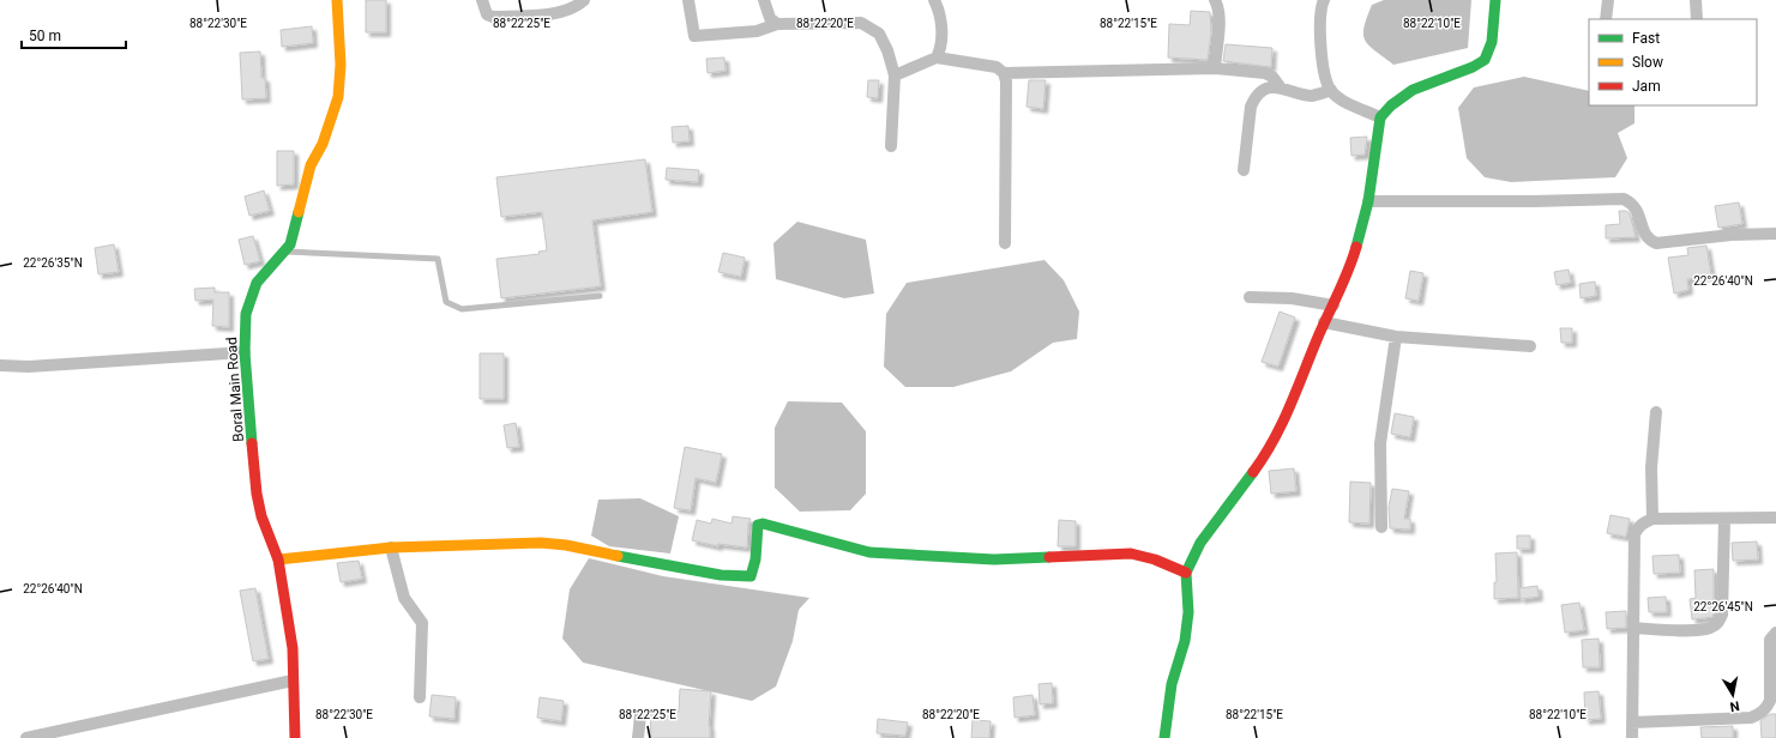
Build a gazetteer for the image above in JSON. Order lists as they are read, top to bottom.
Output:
{
  "streets": {
    "street": ["Boral Main Road"]
  },
  "legend": ["Fast", "Slow", "Jam"],
  "scale_bar": "50 m",
  "north": "bottom",
  "coordinates": [
    "88°22'30\"E",
    "88°22'25\"E",
    "88°22'10\"E",
    "88°22'20\"E",
    "88°22'15\"E",
    "22°26'35\"N",
    "22°26'40\"N",
    "22°26'45\"N"
  ]
}
